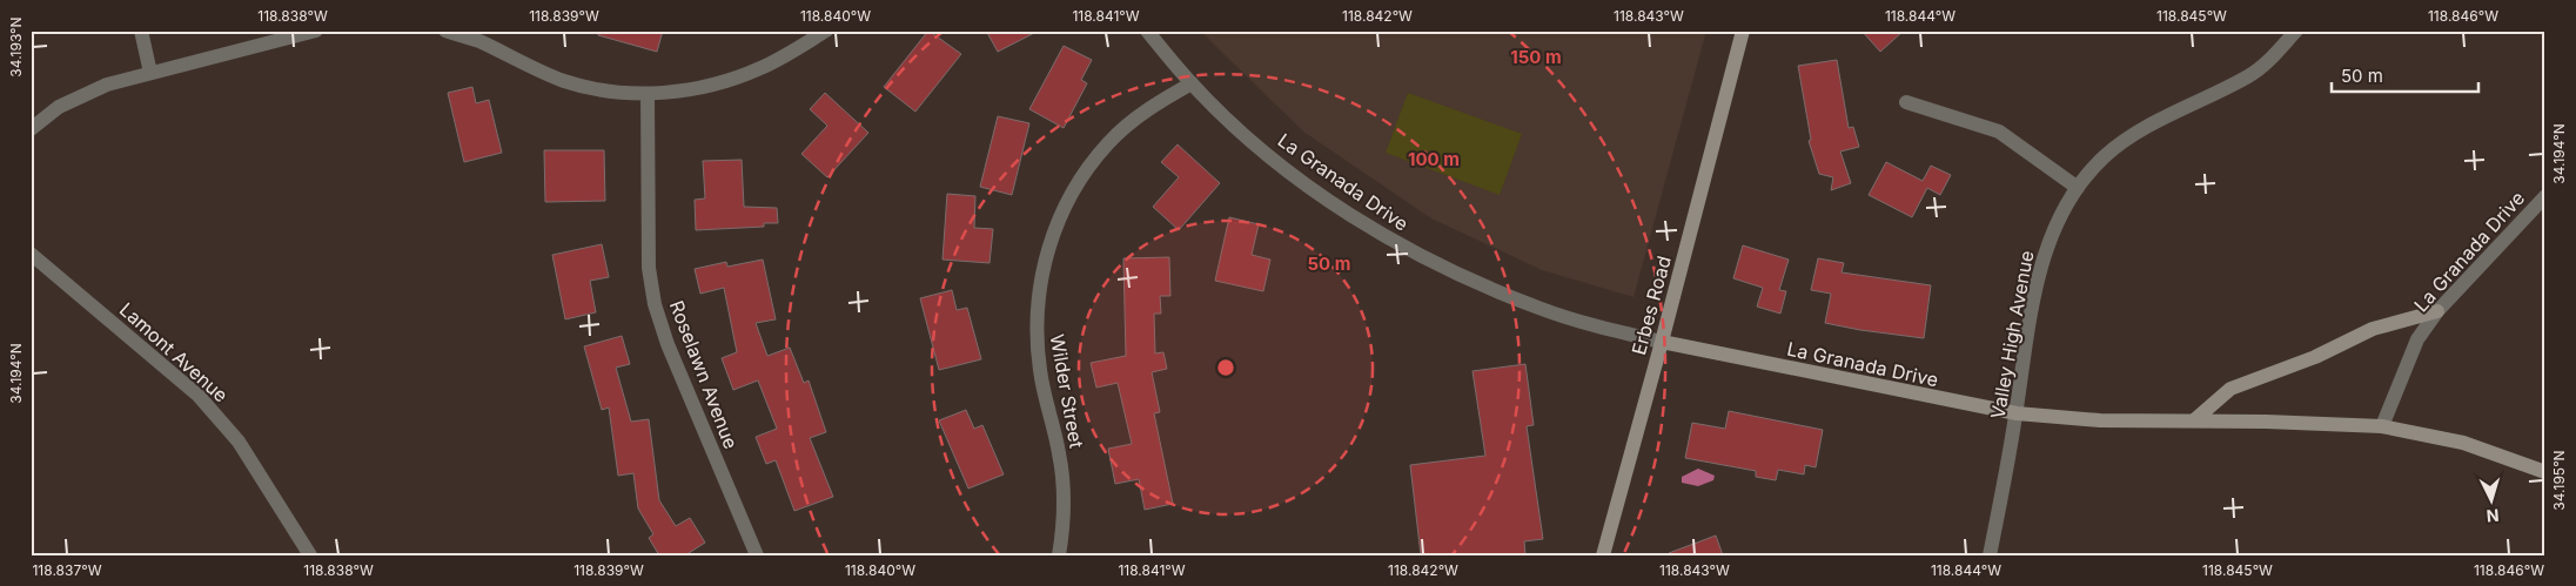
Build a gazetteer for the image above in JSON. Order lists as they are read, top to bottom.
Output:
{
  "streets": {
    "main road": ["La Granada Drive", "Erbes Road"],
    "street": [
      "Valley High Avenue",
      "Lamont Avenue",
      "Roselawn Avenue",
      "Wilder Street"
    ]
  },
  "crossings": [
    ["La Granada Drive", "Erbes Road"],
    ["La Granada Drive", "Valley High Avenue"],
    ["La Granada Drive", "Wilder Street"]
  ],
  "scale_bar": "50 m",
  "north": "bottom",
  "coordinates": [
    "118.838°W",
    "118.839°W",
    "118.840°W",
    "118.841°W",
    "118.842°W",
    "118.843°W",
    "118.844°W",
    "118.845°W",
    "118.846°W",
    "34.193°N",
    "34.194°N",
    "34.195°N",
    "118.837°W"
  ],
  "rings": ["150 m", "100 m", "50 m"]
}
